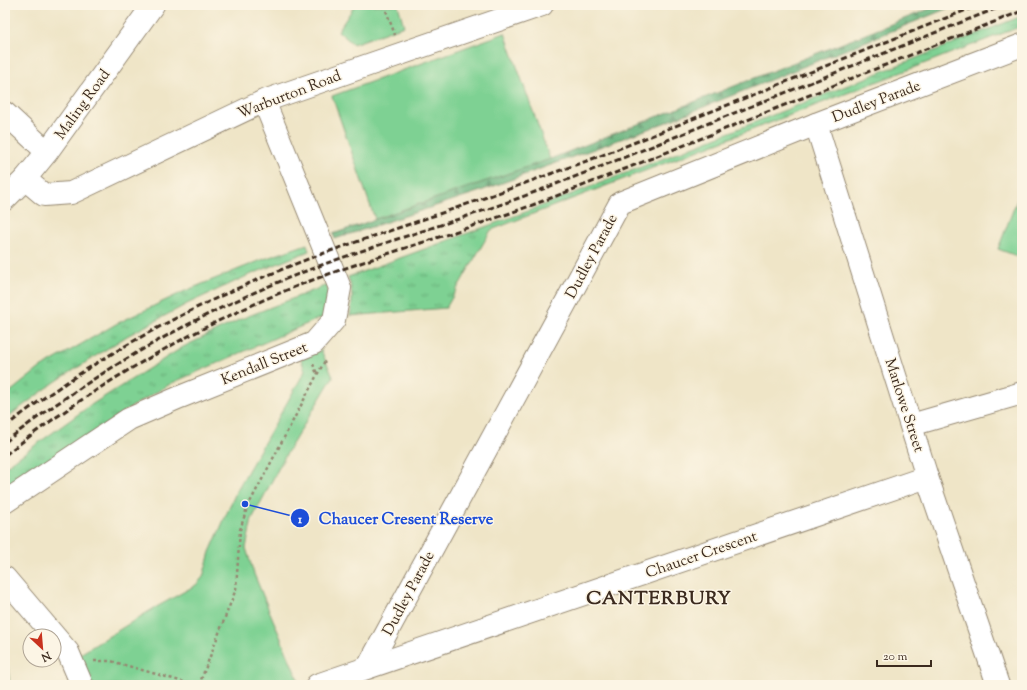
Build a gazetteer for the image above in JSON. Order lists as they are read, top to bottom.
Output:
{
  "streets": {
    "street": [
      "Warburton Road",
      "Dudley Parade",
      "Maling Road",
      "Kendall Street",
      "Marlowe Street",
      "Chaucer Crescent"
    ]
  },
  "crossings": [
    ["Warburton Road", "Maling Road"],
    ["Warburton Road", "Kendall Street"],
    ["Dudley Parade", "Marlowe Street"],
    ["Dudley Parade", "Chaucer Crescent"],
    ["Marlowe Street", "Chaucer Crescent"]
  ],
  "districts": ["CANTERBURY"],
  "places": ["Chaucer Cresent Reserve"],
  "scale_bar": "20 m",
  "north": "bottom right"
}
